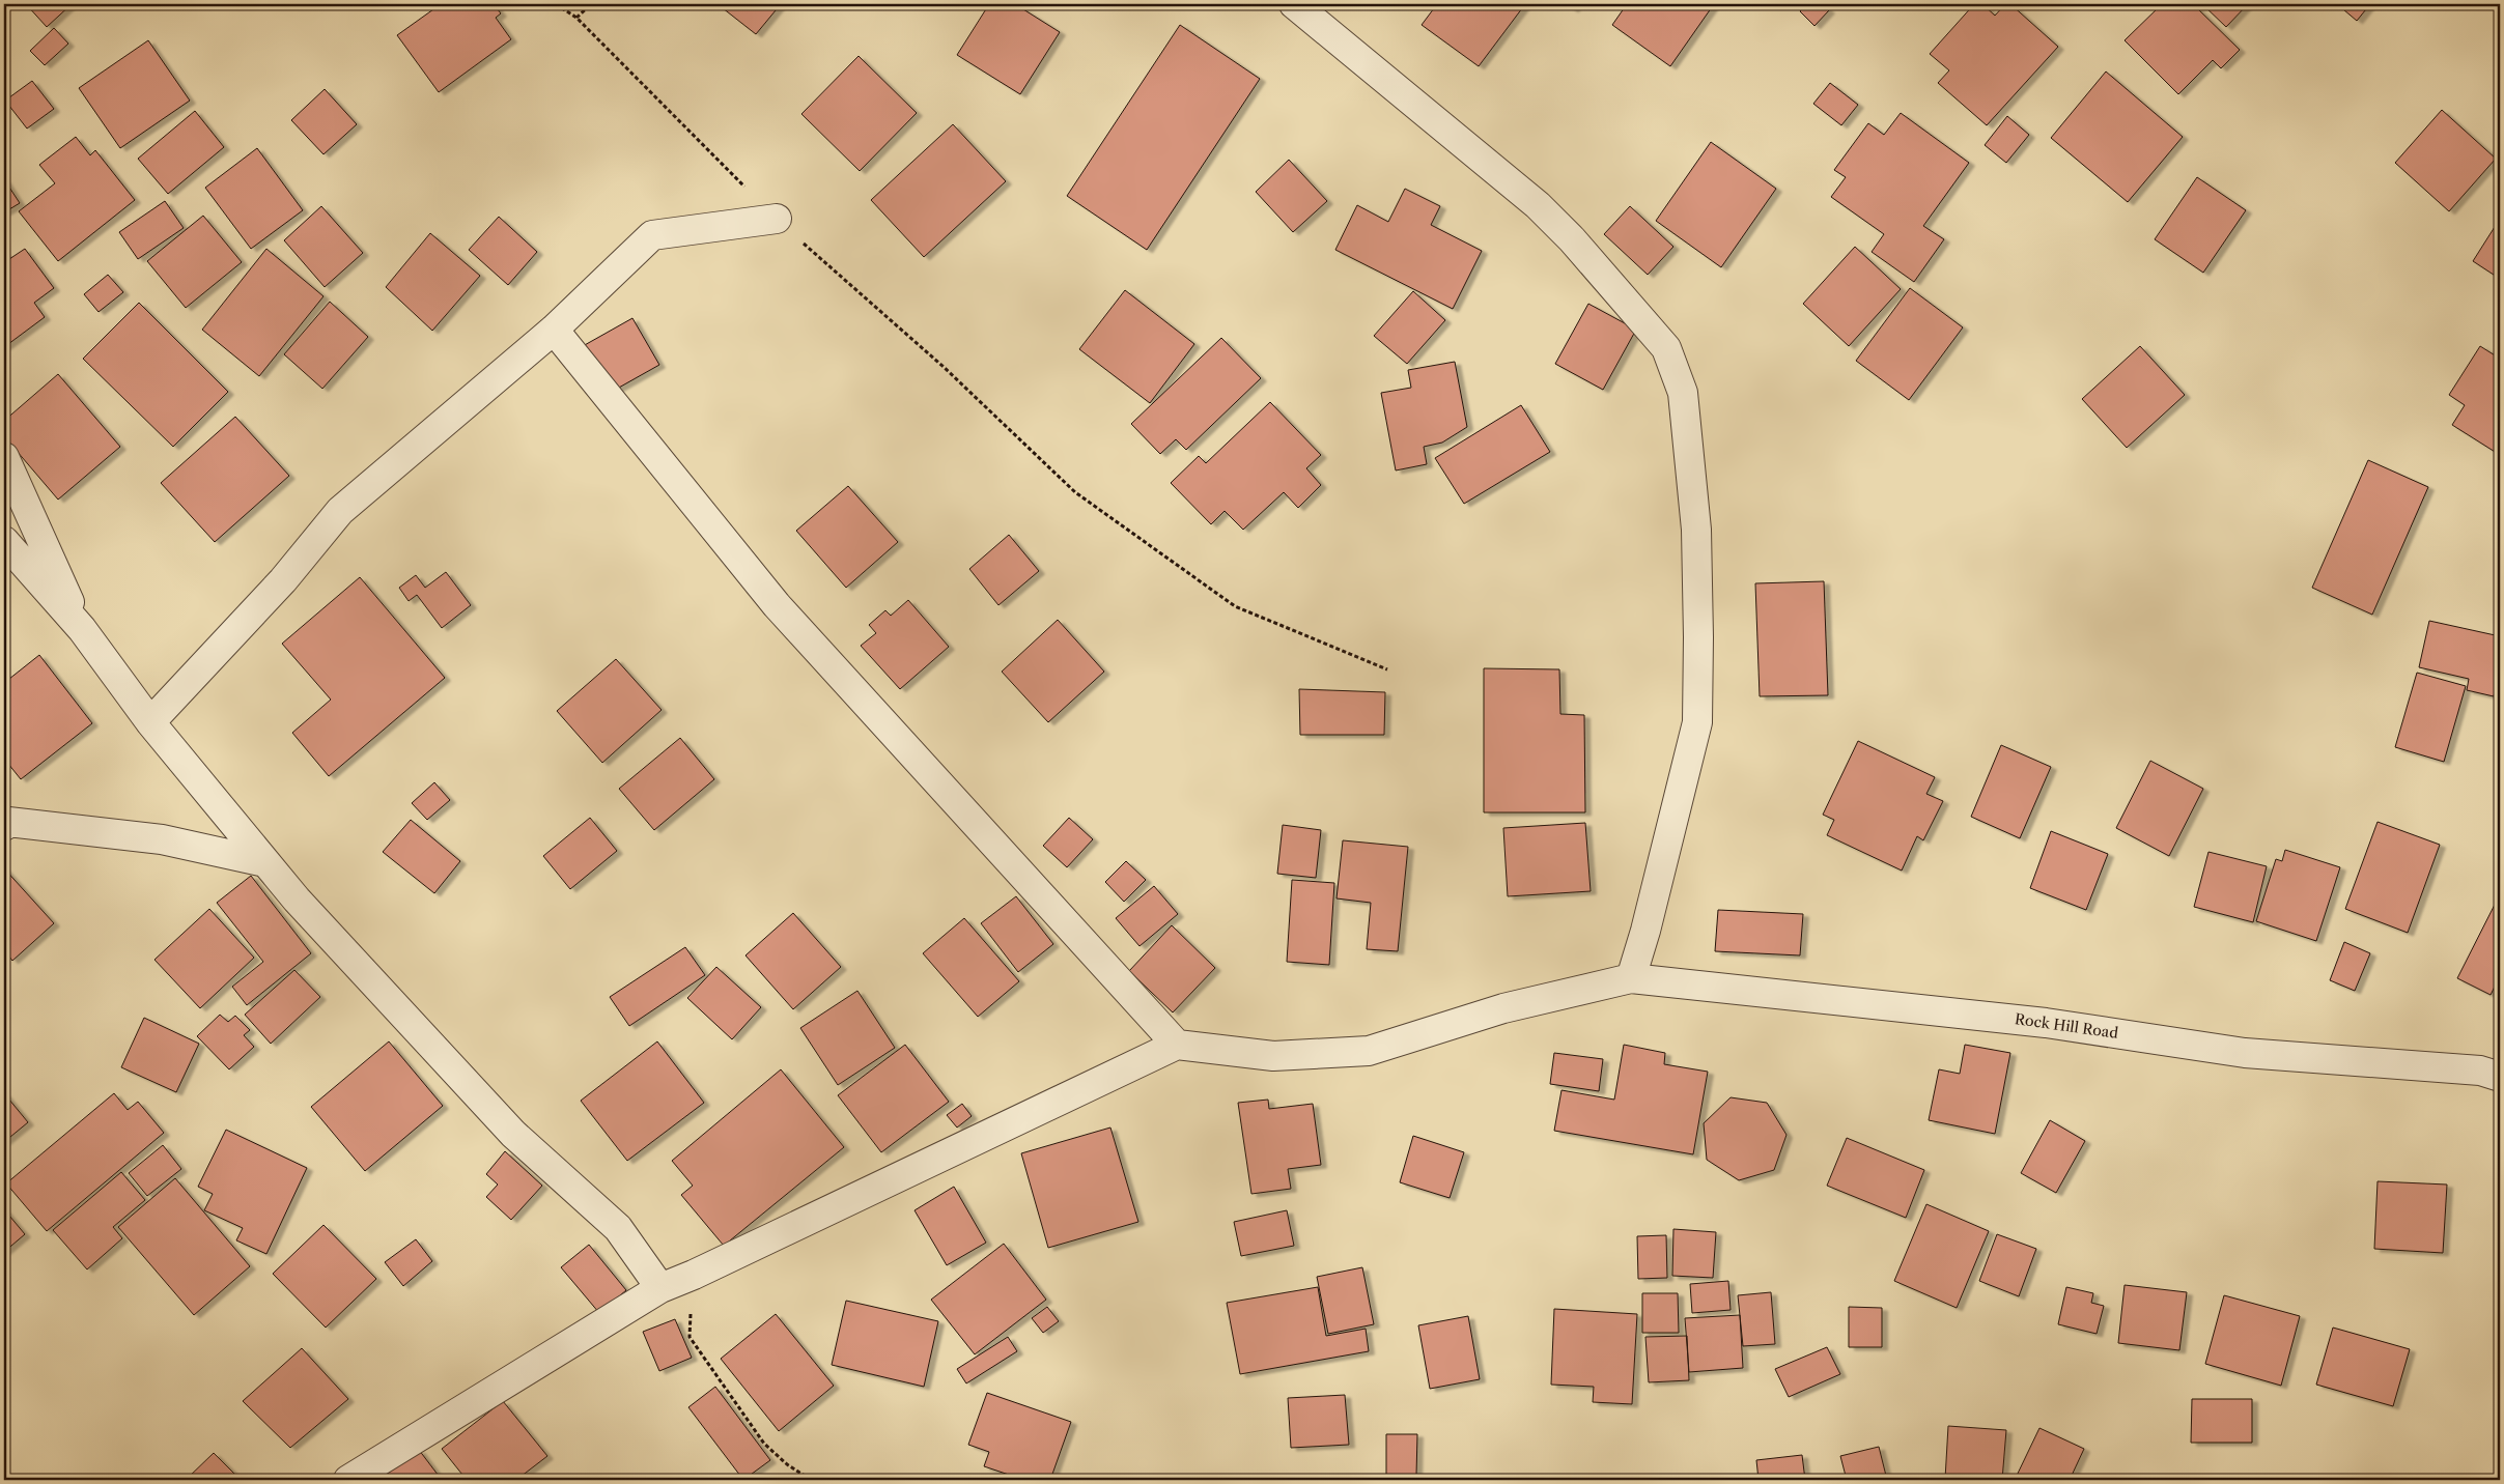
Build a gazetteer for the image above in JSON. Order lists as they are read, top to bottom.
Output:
{
  "streets": {
    "street": ["Rock Hill Road"]
  }
}
